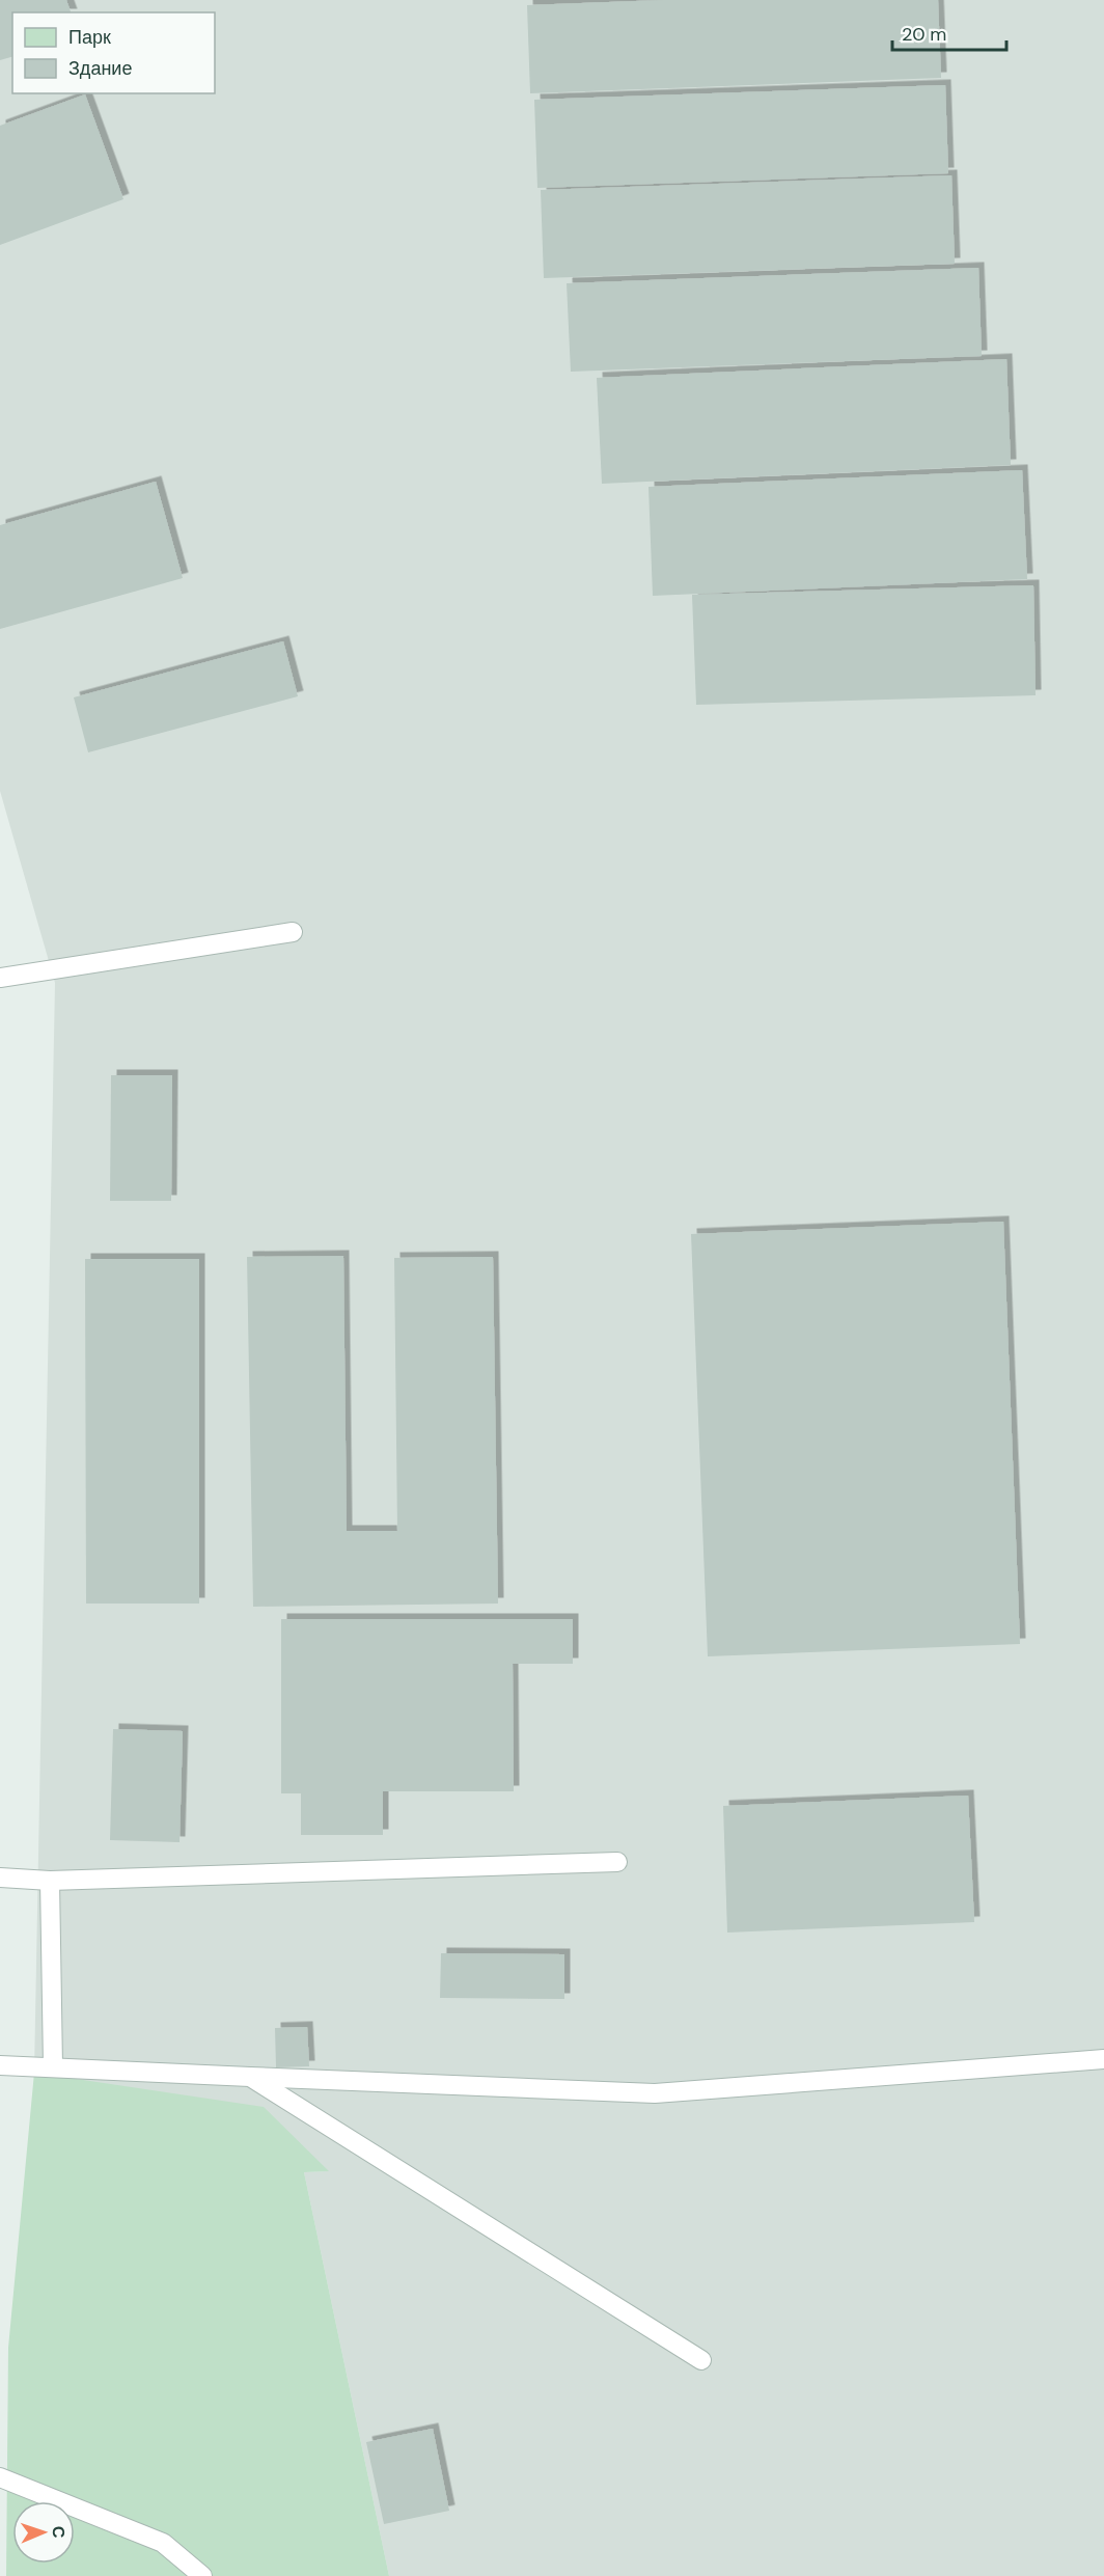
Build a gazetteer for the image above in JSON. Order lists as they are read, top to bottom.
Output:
{
  "legend": ["Парк", "Здание"],
  "scale_bar": "20 m",
  "north": "right"
}
